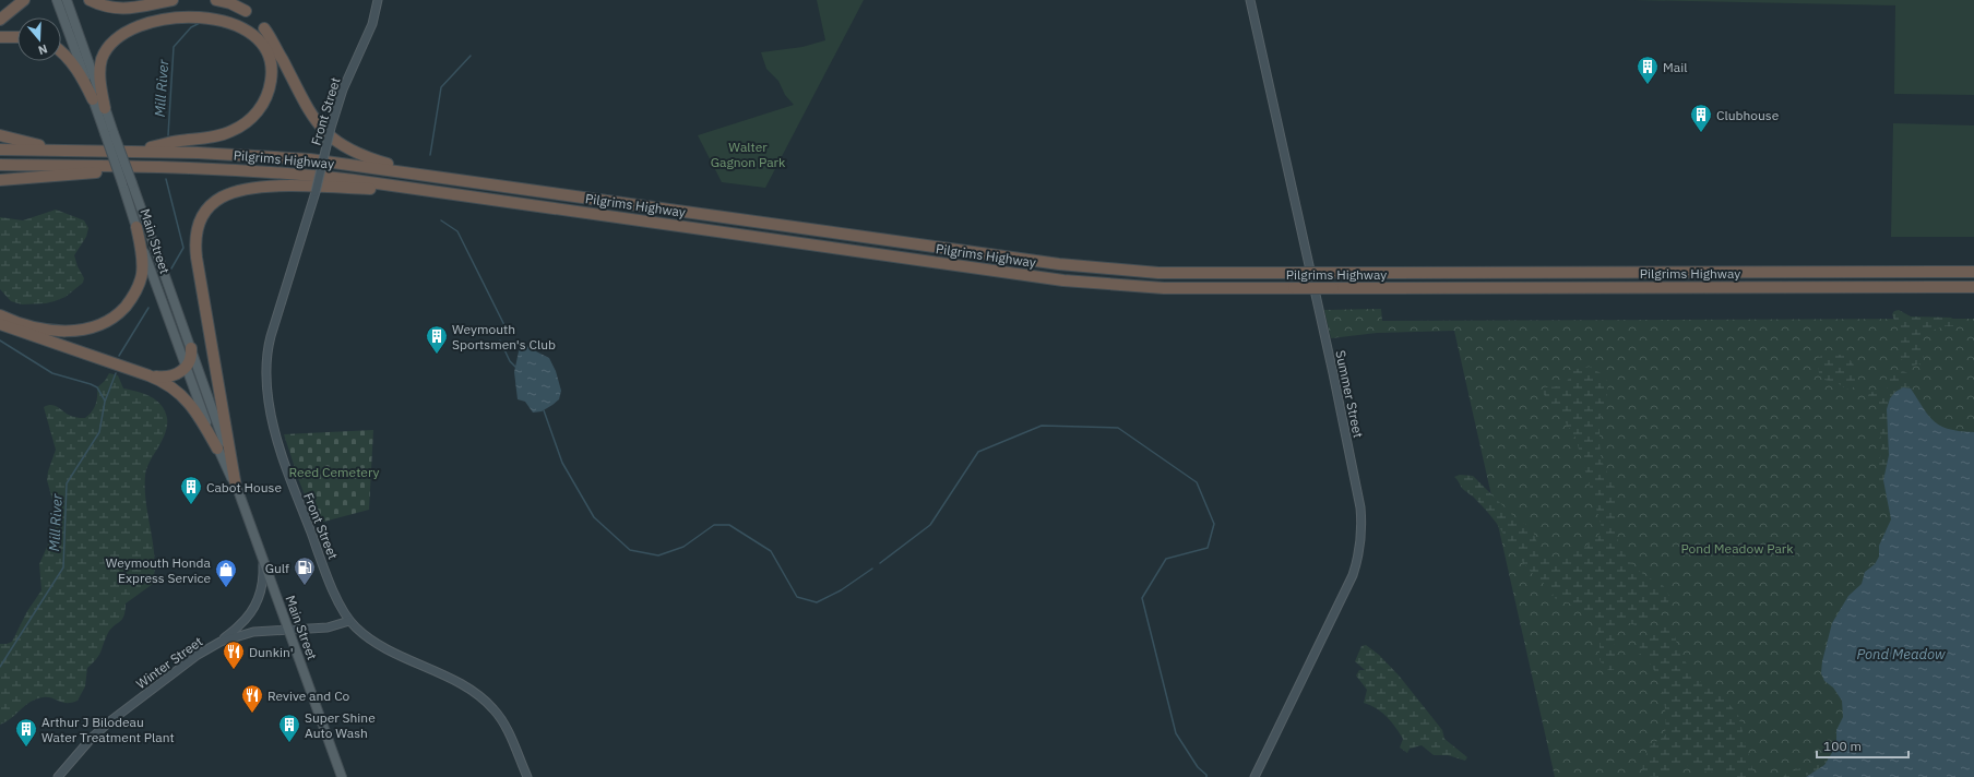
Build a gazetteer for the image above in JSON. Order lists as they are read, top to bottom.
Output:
{
  "streets": {
    "highway": ["Pilgrims Highway"],
    "main road": ["Main Street"],
    "street": ["Front Street", "Summer Street", "Winter Street"]
  },
  "crossings": [
    ["Front Street", "Winter Street"],
    ["Main Street", "Winter Street"]
  ],
  "water": ["Mill River", "Pond Meadow"],
  "parks": ["Walter Gagnon Park", "Reed Cemetery", "Pond Meadow Park"],
  "places": {
    "building": [
      "Mail",
      "Clubhouse",
      "Weymouth Sportsmen's Club",
      "Cabot House",
      "Super Shine Auto Wash",
      "Arthur J Bilodeau Water Treatment Plant"
    ],
    "fuel station": ["Gulf"],
    "shop": ["Weymouth Honda Express Service"],
    "restaurant": ["Dunkin'", "Revive and Co"]
  },
  "scale_bar": "100 m",
  "north": "bottom"
}
